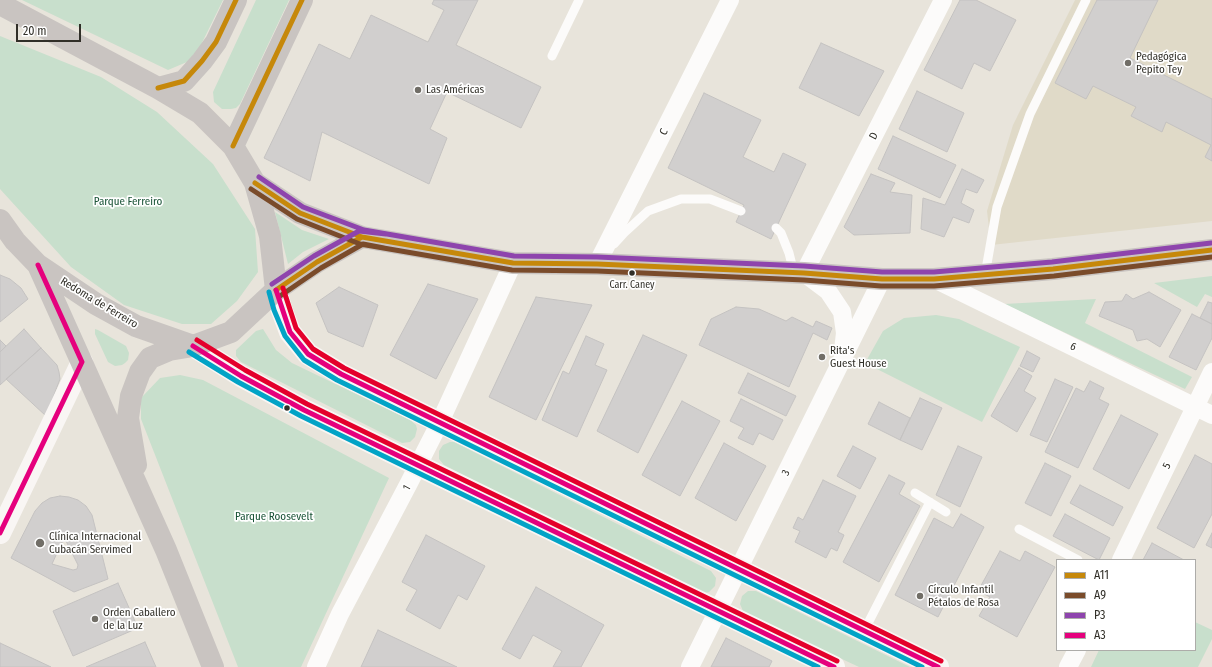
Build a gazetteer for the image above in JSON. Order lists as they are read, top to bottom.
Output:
{
  "streets": {
    "main road": ["Redoma de Ferreiro"],
    "street": [
      "C",
      "D",
      "6",
      "5",
      "3",
      "1"
    ]
  },
  "crossings": [
    ["6", "5"]
  ],
  "parks": ["Parque Ferreiro", "Parque Roosevelt"],
  "places": [
    "Pedagógica Pepito Tey",
    "Las Américas",
    "Carr. Caney",
    "Rita's Guest House",
    "Clínica Internacional Cubacán Servimed",
    "Círculo Infantil Pétalos de Rosa",
    "Orden Caballero de la Luz"
  ],
  "lines": [
    "transit line A11",
    "transit line P3",
    "transit line A9",
    "transit line A3"
  ],
  "legend": [
    "A11",
    "A9",
    "P3",
    "A3"
  ],
  "scale_bar": "20 m"
}
